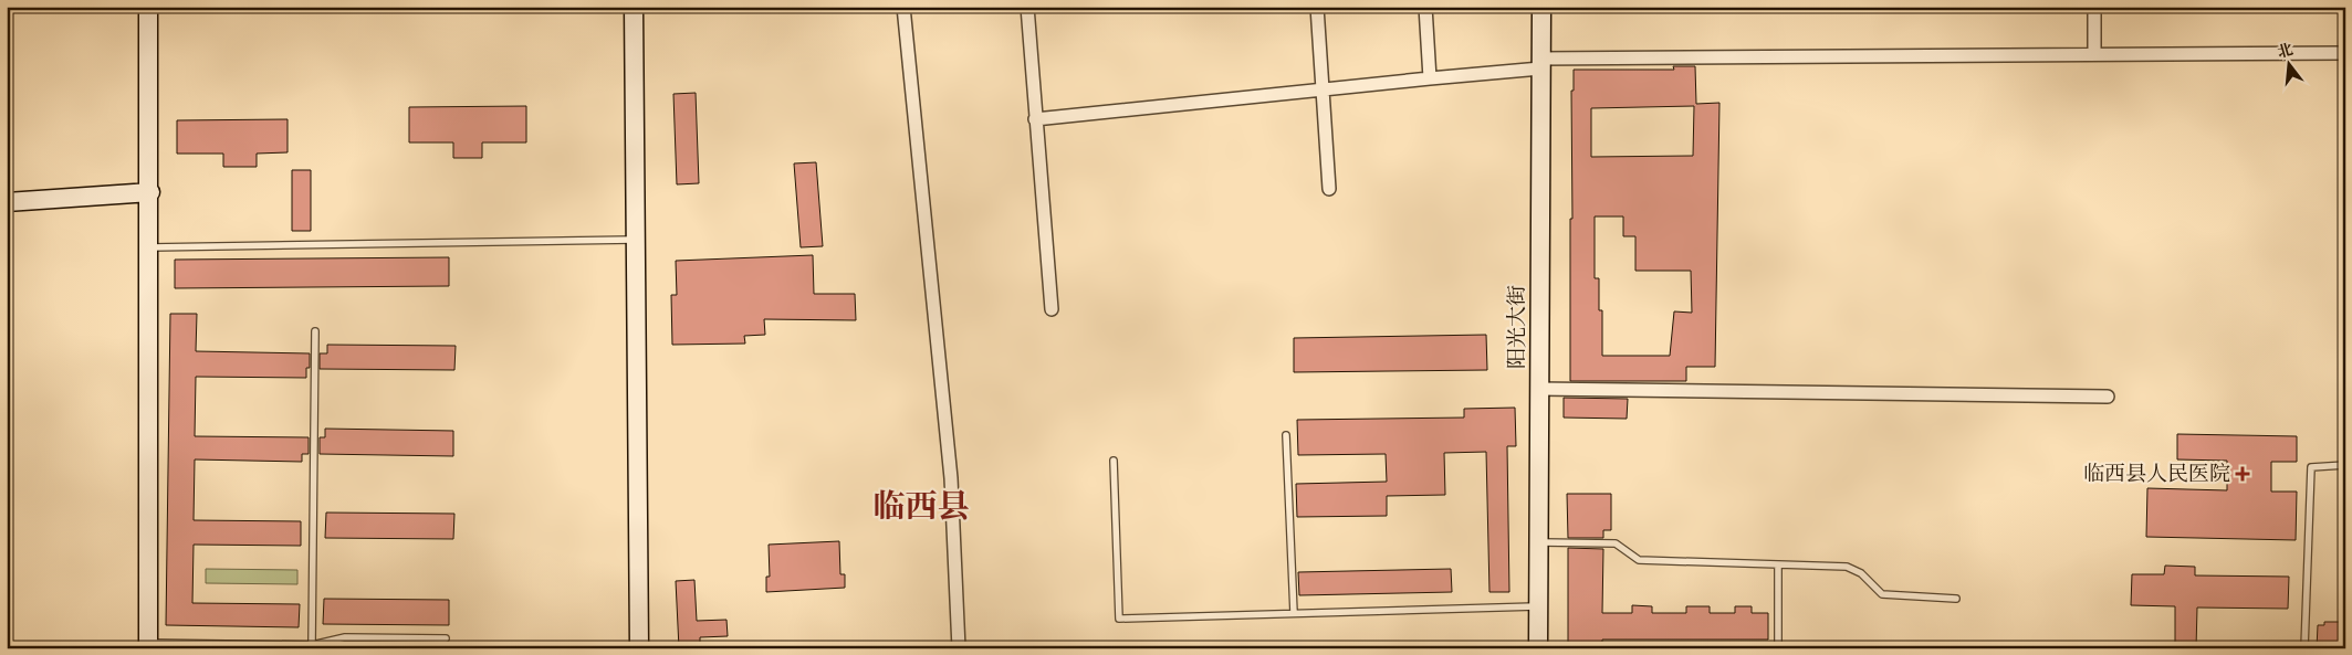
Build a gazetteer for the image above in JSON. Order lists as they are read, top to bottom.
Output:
{
  "streets": {
    "street": ["阳光大街"]
  },
  "districts": ["临西县"],
  "places": {
    "health": ["临西县人民医院"]
  },
  "north": "top"
}
